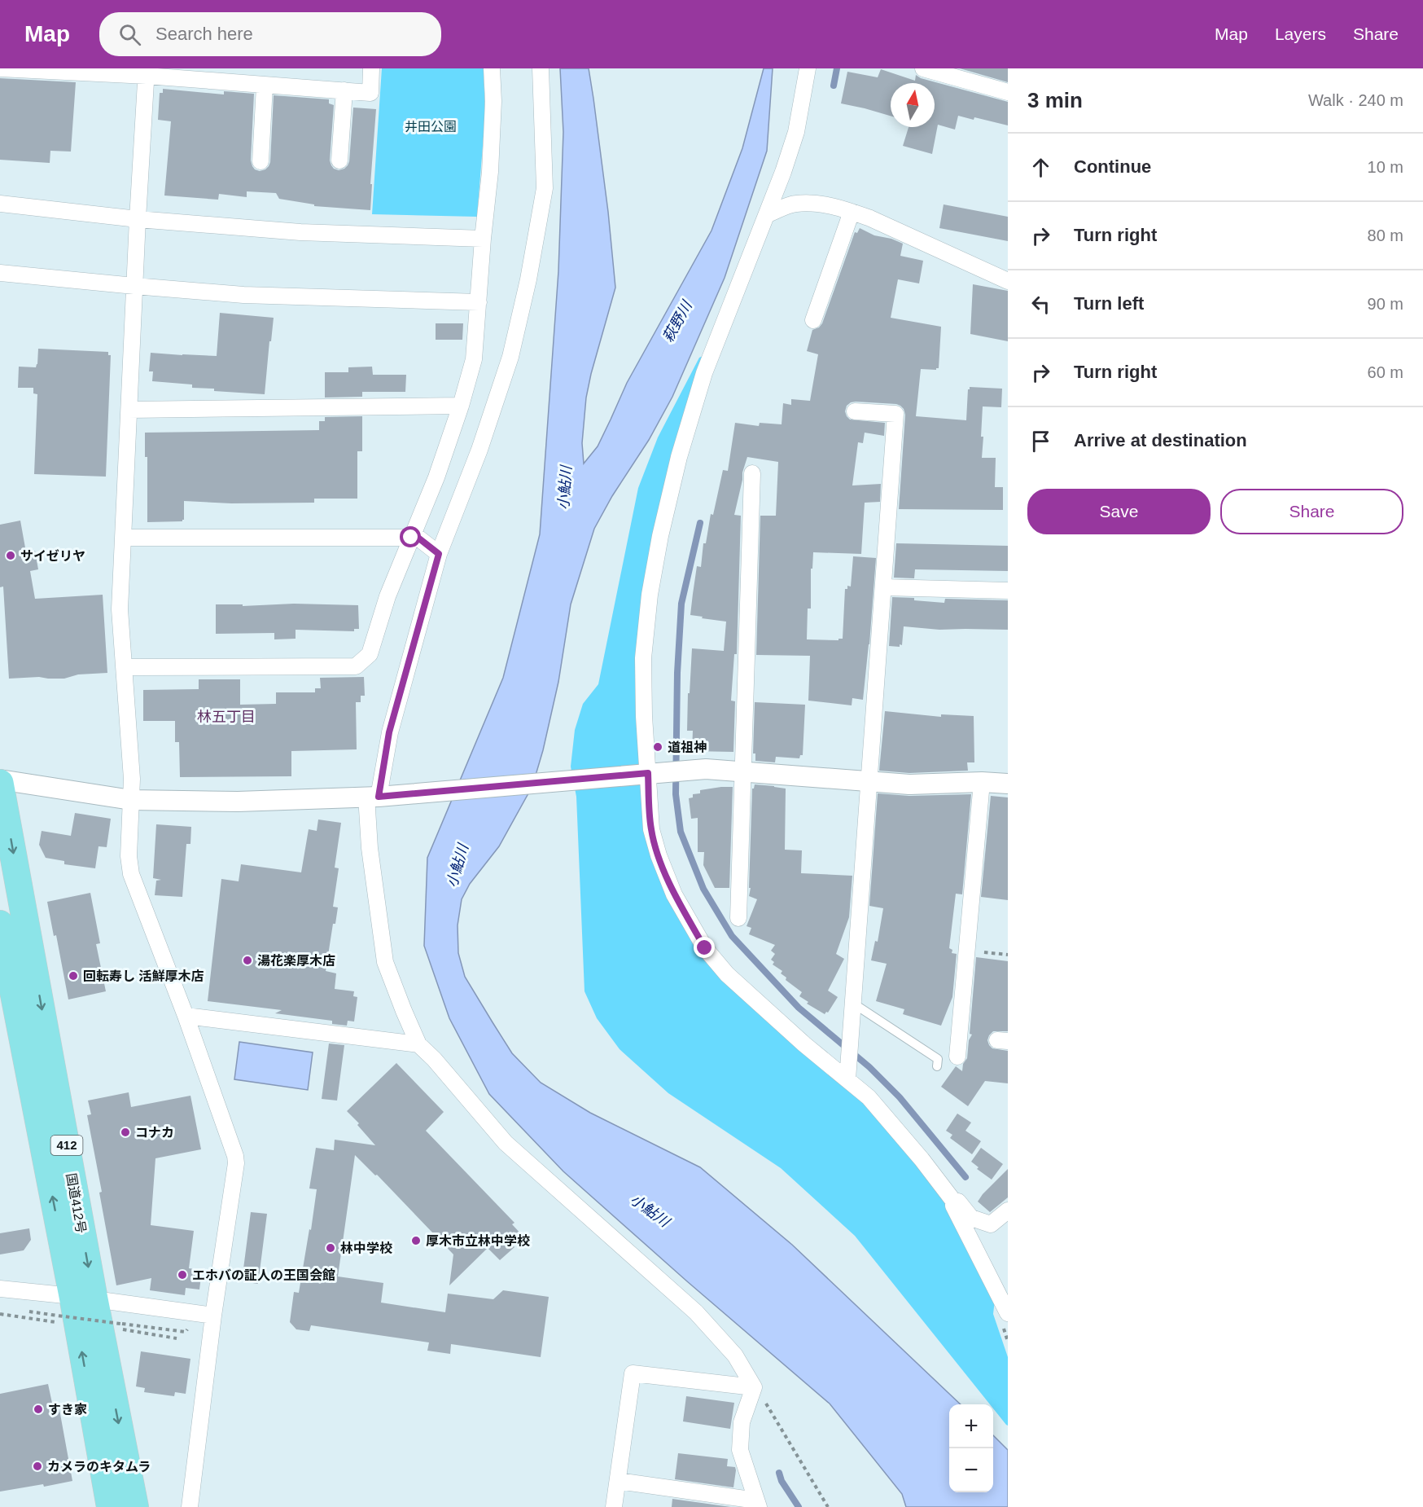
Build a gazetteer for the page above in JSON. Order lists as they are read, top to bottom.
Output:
{
  "streets": {
    "highway": ["412", "国道412号"]
  },
  "districts": ["林五丁目"],
  "water": ["萩野川", "小鮎川"],
  "parks": ["井田公園"],
  "places": [
    "サイゼリヤ",
    "道祖神",
    "湯花楽厚木店",
    "回転寿し 活鮮厚木店",
    "コナカ",
    "厚木市立林中学校",
    "林中学校",
    "エホバの証人の王国会館",
    "すき家",
    "カメラのキタムラ"
  ],
  "north": "top",
  "page": {
    "header": "Map",
    "search": "Search here",
    "nav": ["Map", "Layers", "Share"],
    "heading": ["3 min", "Walk · 240 m"],
    "list": [
      ["Continue", "10 m"],
      ["Turn right", "80 m"],
      ["Turn left", "90 m"],
      ["Turn right", "60 m"],
      "Arrive at destination"
    ],
    "buttons": ["Save", "Share"],
    "map_buttons": ["+", "−"]
  }
}
